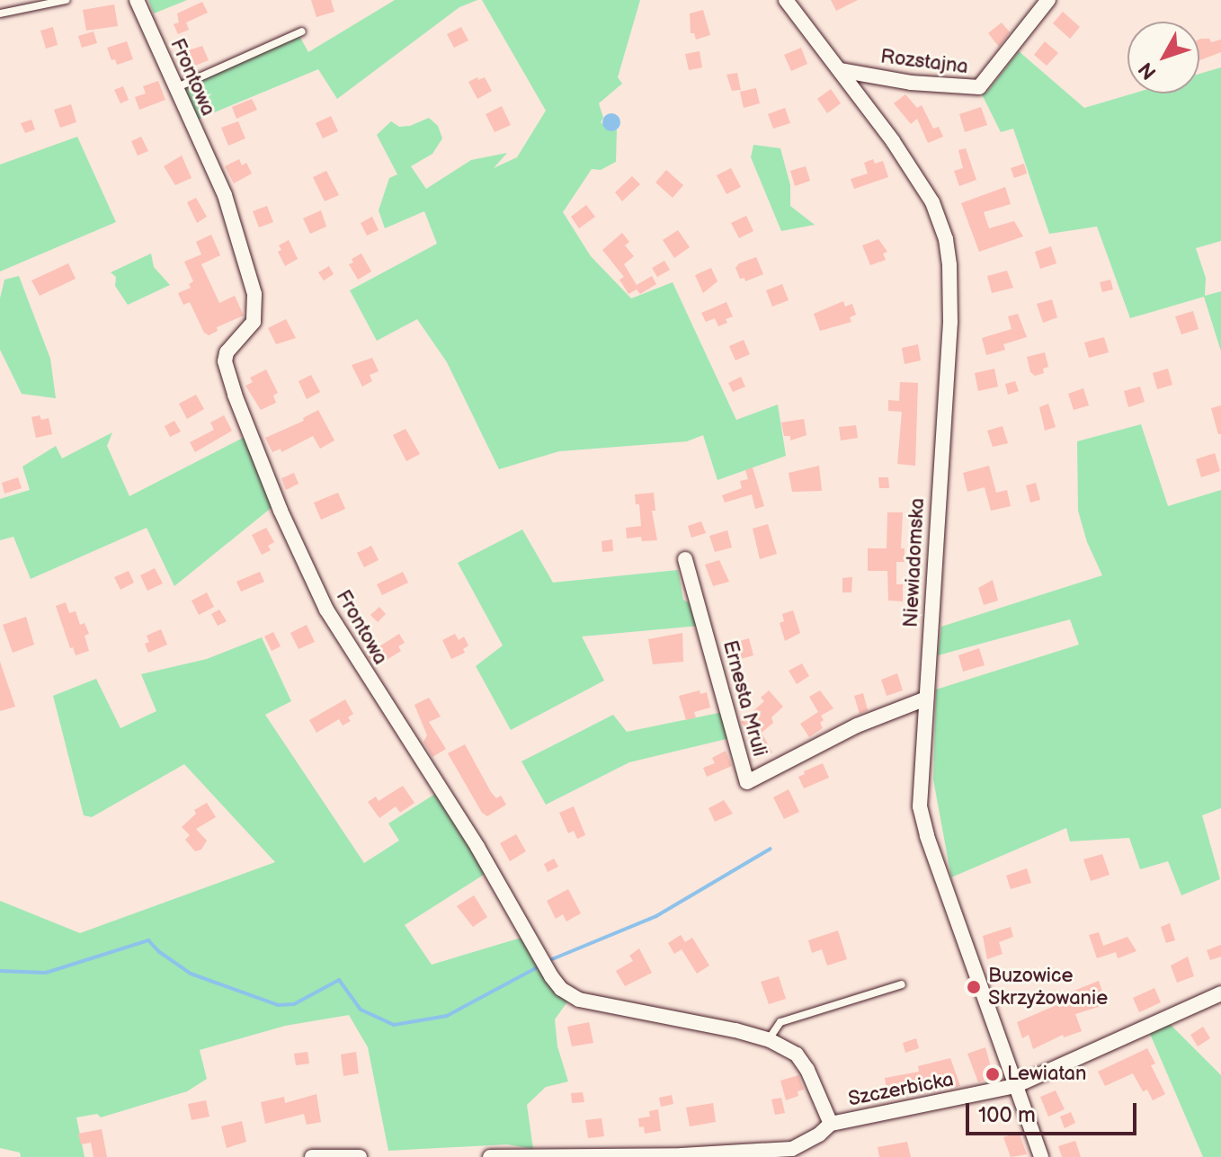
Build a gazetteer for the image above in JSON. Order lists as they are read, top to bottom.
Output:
{
  "streets": {
    "street": [
      "Rozstajna",
      "Frontowa",
      "Niewiadomska",
      "Ernesta Mruli",
      "Szczerbicka"
    ]
  },
  "crossings": [
    ["Rozstajna", "Niewiadomska"],
    ["Frontowa", "Szczerbicka"],
    ["Niewiadomska", "Ernesta Mruli"],
    ["Niewiadomska", "Szczerbicka"]
  ],
  "places": ["Buzowice Skrzyżowanie", "Lewiatan"],
  "scale_bar": "100 m",
  "north": "bottom left"
}
